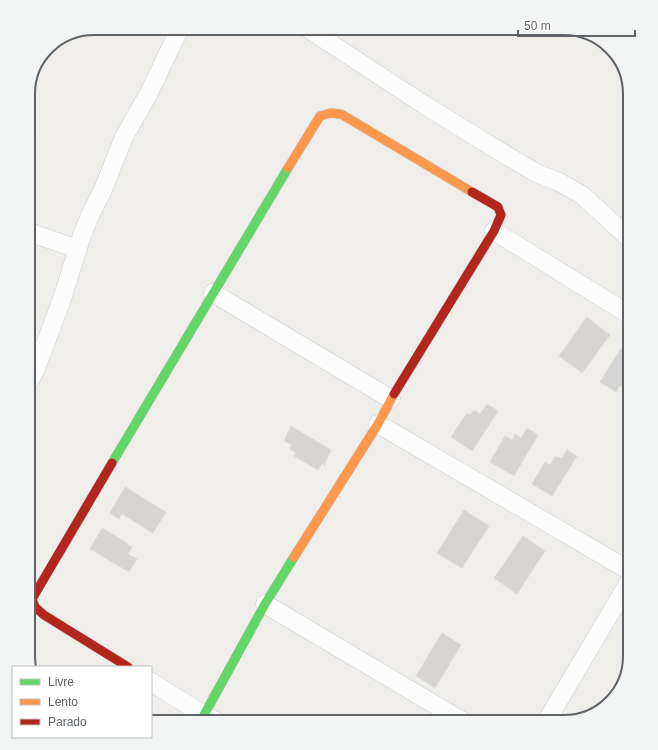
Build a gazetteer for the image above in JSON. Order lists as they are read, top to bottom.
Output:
{
  "legend": ["Livre", "Lento", "Parado"],
  "scale_bar": "50 m"
}
